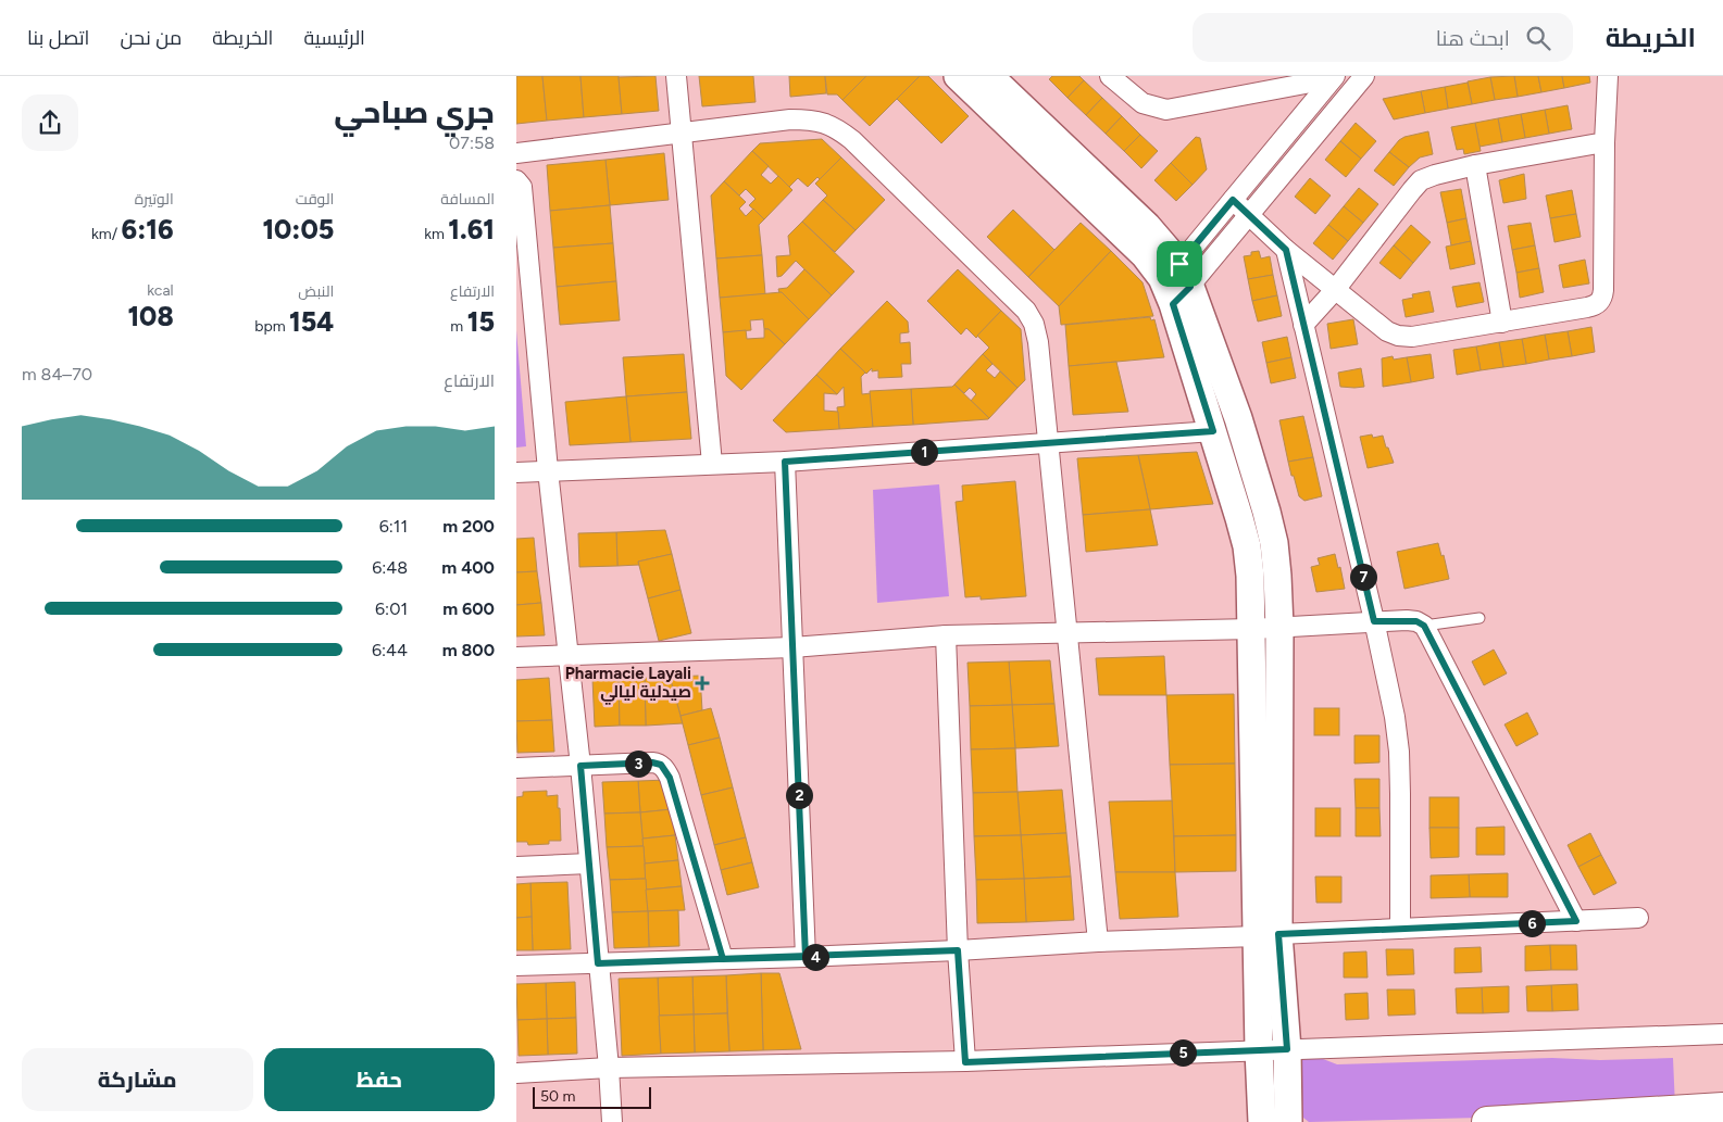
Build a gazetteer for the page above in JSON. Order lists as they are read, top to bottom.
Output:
{
  "places": {
    "health": ["Pharmacie Layali صيدلية ليالي"]
  },
  "scale_bar": "50 m",
  "page": {
    "header": "الخريطة",
    "search": "ابحث هنا",
    "nav": [
      "الرئيسية",
      "الخريطة",
      "من نحن",
      "اتصل بنا"
    ],
    "heading": ["جري صباحي", "07:58"],
    "stats": [
      ["المسافة", "1.61 km"],
      ["الوقت", "10:05"],
      ["الوتيرة", "6:16 /km"],
      ["الارتفاع", "15 m"],
      ["النبض", "154 bpm"],
      ["kcal", "108"]
    ],
    "chart": ["الارتفاع", "70–84 m"],
    "pins": [
      "1",
      "7",
      "3",
      "2",
      "6",
      "4",
      "5"
    ],
    "list": [
      {
        "name": "200 m",
        "note": "6:11"
      },
      {
        "name": "400 m",
        "note": "6:48"
      },
      {
        "name": "600 m",
        "note": "6:01"
      },
      {
        "name": "800 m",
        "note": "6:44"
      }
    ],
    "buttons": ["حفظ", "مشاركة"],
    "scale": "50 m"
  }
}
